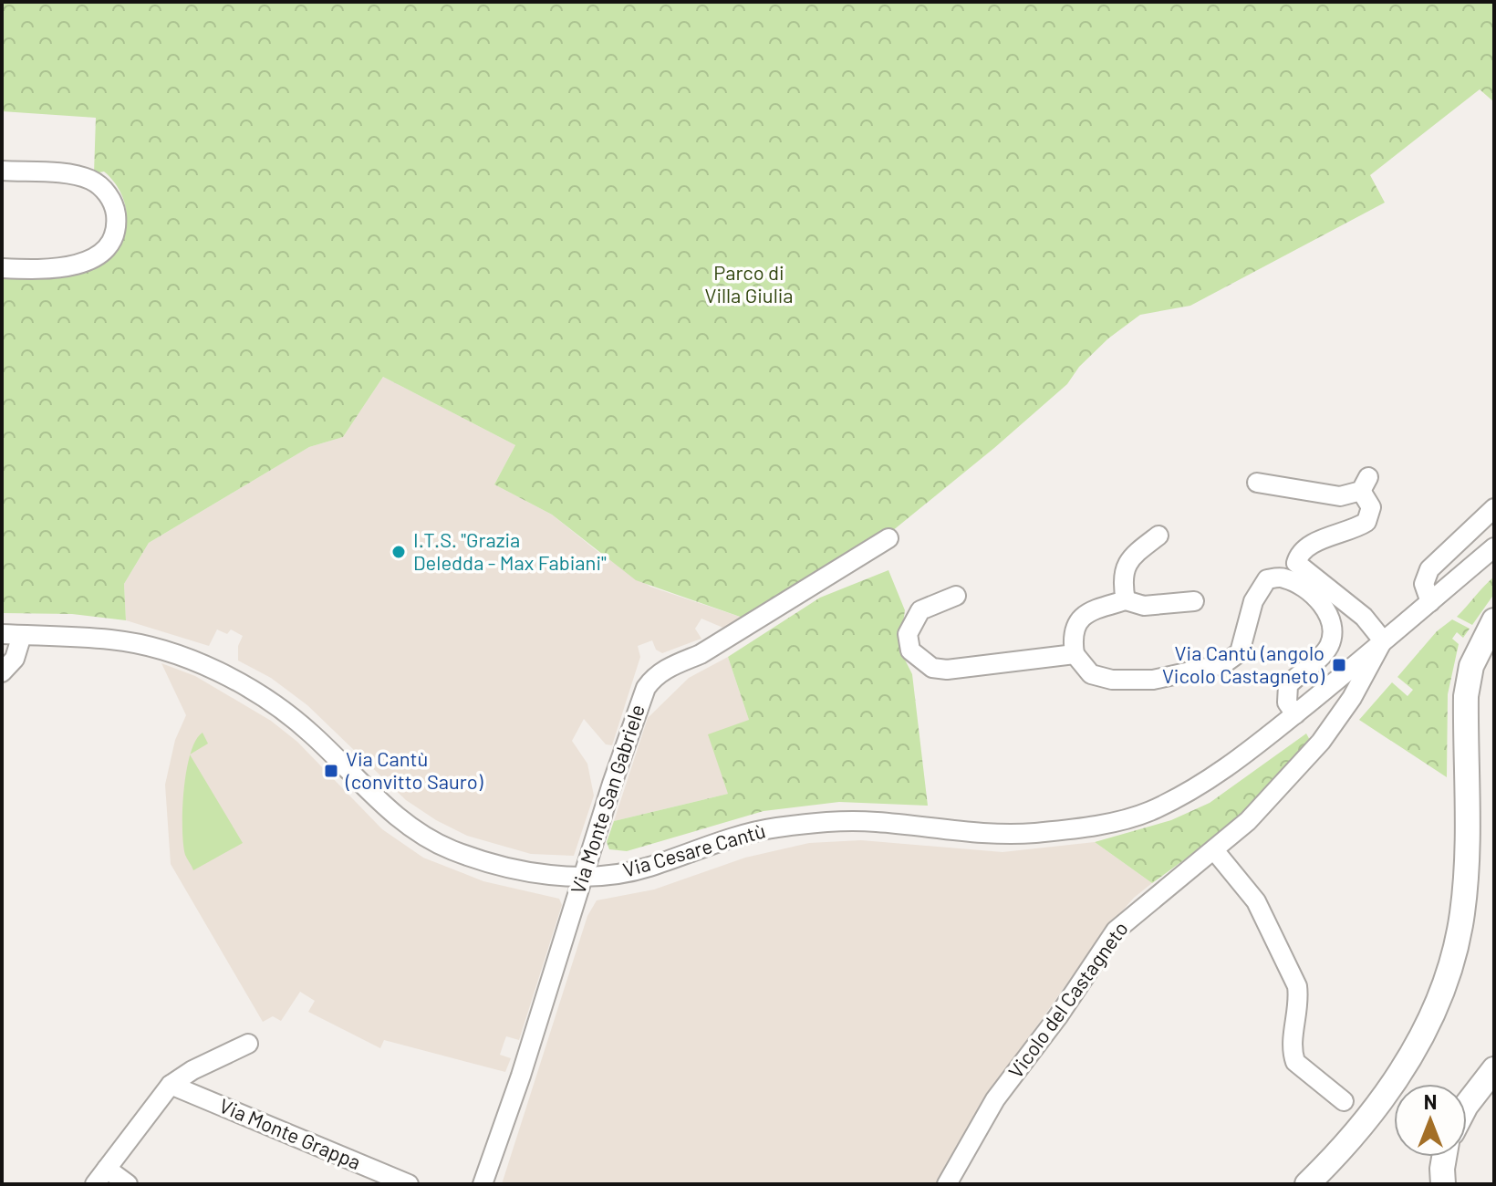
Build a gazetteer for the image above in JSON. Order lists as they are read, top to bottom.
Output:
{
  "streets": {
    "street": [
      "Via Monte San Gabriele",
      "Via Cesare Cantù",
      "Vicolo del Castagneto",
      "Via Monte Grappa"
    ]
  },
  "crossings": [
    ["Via Monte San Gabriele", "Via Cesare Cantù"],
    ["Via Cesare Cantù", "Vicolo del Castagneto"]
  ],
  "parks": ["Parco di Villa Giulia"],
  "places": {
    "other": ["I.T.S. \"Grazia Deledda - Max Fabiani\""],
    "transit": ["Via Cantù (angolo Vicolo Castagneto)", "Via Cantù (convitto Sauro)"]
  },
  "north": "top"
}
